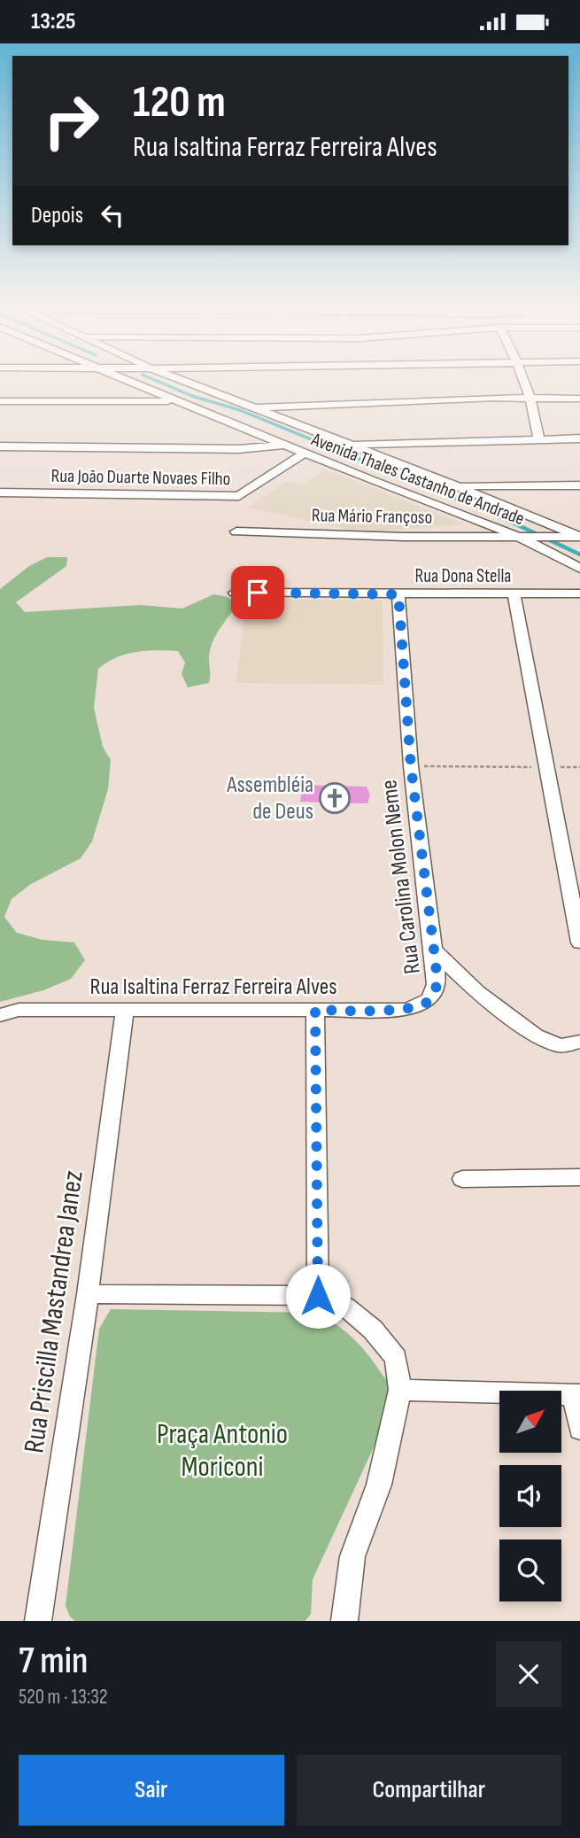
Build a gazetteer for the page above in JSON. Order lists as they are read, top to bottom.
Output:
{
  "streets": {
    "street": [
      "Rua João Duarte Novaes Filho",
      "Avenida Thales Castanho de Andrade",
      "Rua Mário Françoso",
      "Rua Dona Stella",
      "Rua Carolina Molon Neme",
      "Rua Isaltina Ferraz Ferreira Alves",
      "Rua Priscilla Mastandrea Janez"
    ]
  },
  "crossings": [
    ["Rua João Duarte Novaes Filho", "Avenida Thales Castanho de Andrade"],
    ["Avenida Thales Castanho de Andrade", "Rua Mário Françoso"],
    ["Rua Dona Stella", "Rua Carolina Molon Neme"],
    ["Rua Carolina Molon Neme", "Rua Isaltina Ferraz Ferreira Alves"],
    ["Rua Isaltina Ferraz Ferreira Alves", "Rua Priscilla Mastandrea Janez"]
  ],
  "parks": ["Praça Antonio Moriconi"],
  "places": {
    "church": ["Assembléia de Deus"]
  },
  "north": "top right",
  "page": {
    "status": "13:25",
    "turn": ["120 m", "Rua Isaltina Ferraz Ferreira Alves"],
    "then": "Depois",
    "heading": ["7 min", "520 m · 13:32"],
    "buttons": ["Sair", "Compartilhar"]
  }
}
